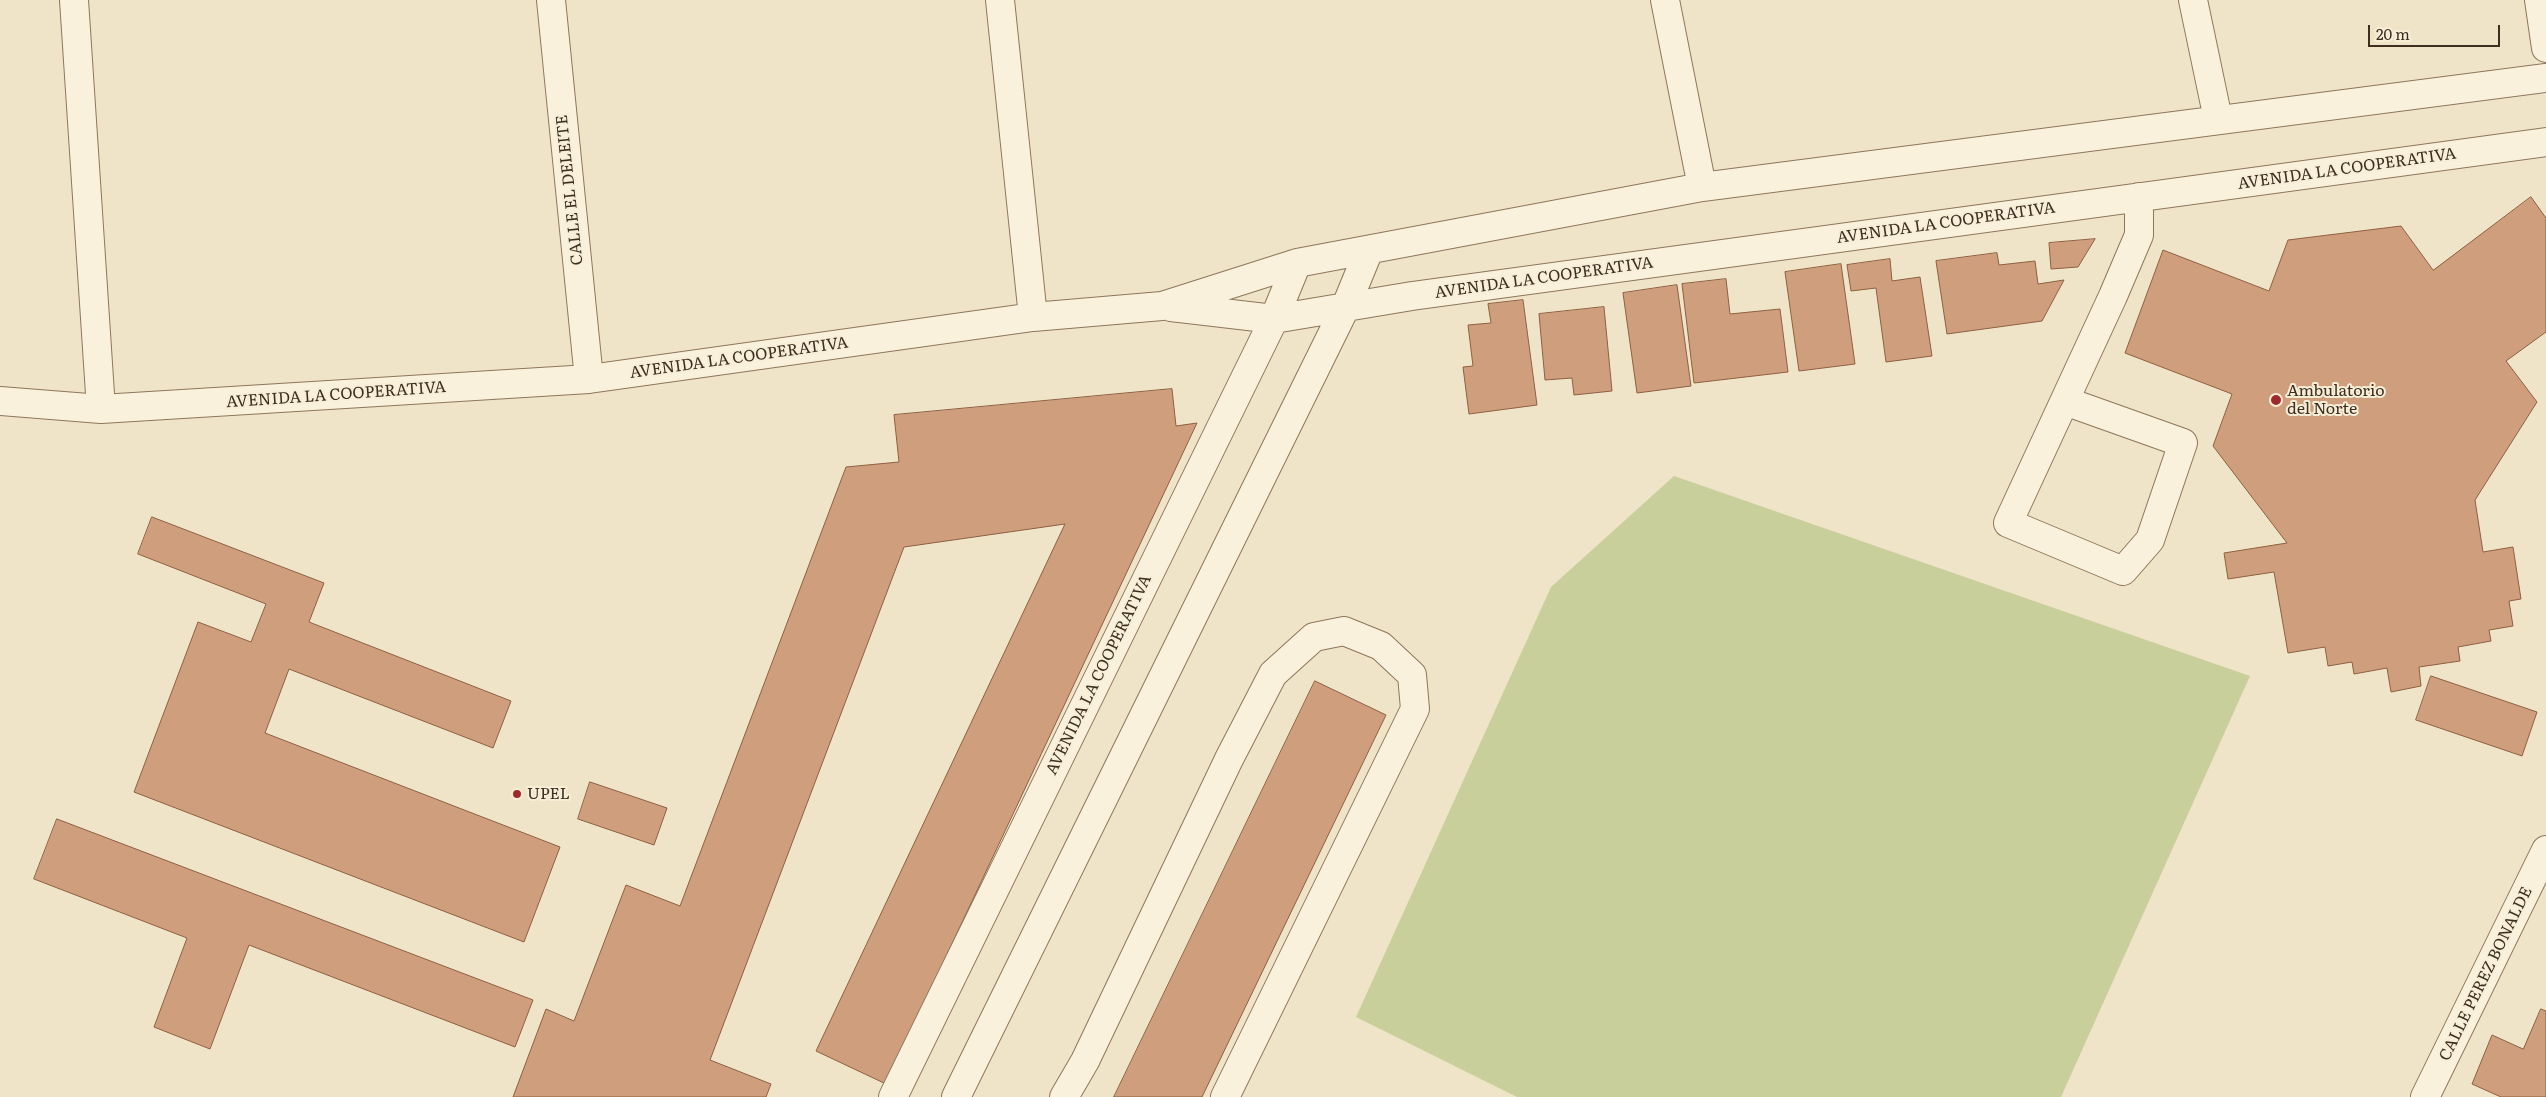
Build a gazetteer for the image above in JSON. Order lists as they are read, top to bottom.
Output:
{
  "streets": {
    "street": ["AVENIDA LA COOPERATIVA", "CALLE EL DELEITE", "CALLE PEREZ BONALDE"]
  },
  "crossings": [
    ["AVENIDA LA COOPERATIVA", "CALLE EL DELEITE"]
  ],
  "places": ["Ambulatorio del Norte", "UPEL"],
  "scale_bar": "20 m"
}
